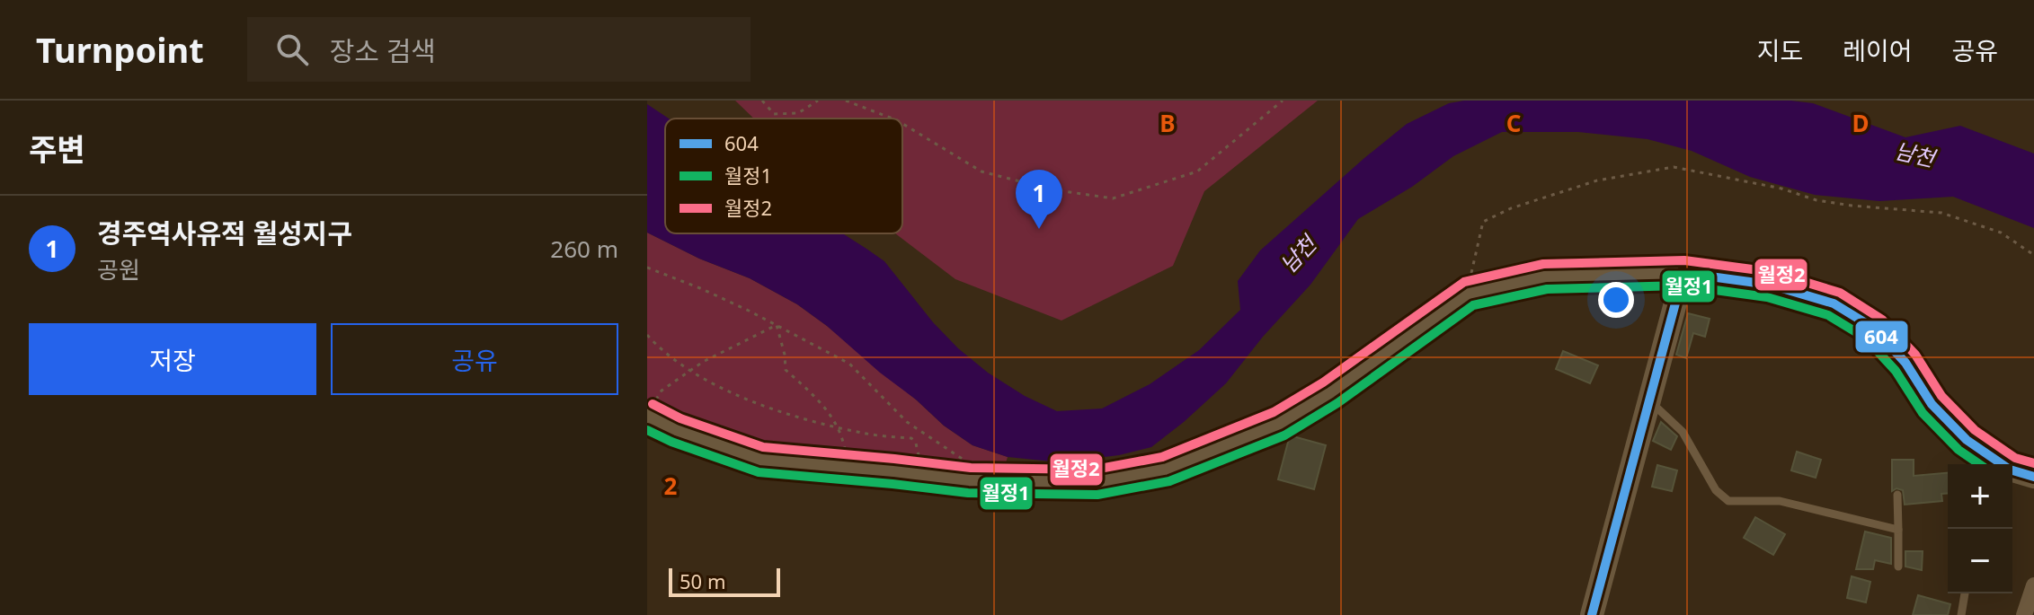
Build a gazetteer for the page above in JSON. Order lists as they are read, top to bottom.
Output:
{
  "water": ["남천"],
  "lines": ["transit line 월정2", "transit line 604", "transit line 월정1"],
  "legend": ["604", "월정1", "월정2"],
  "scale_bar": "50 m",
  "page": {
    "header": "Turnpoint",
    "search": "장소 검색",
    "nav": ["지도", "레이어", "공유"],
    "heading": "주변",
    "pins": "1",
    "list": [
      {
        "mark": "1",
        "name": "경주역사유적 월성지구",
        "note": "공원",
        "value": "260 m"
      }
    ],
    "buttons": ["저장", "공유"],
    "map_buttons": ["+", "−"],
    "scale": "50 m"
  },
  "grid": {
    "columns": ["B", "C", "D"],
    "rows": ["2"]
  }
}
